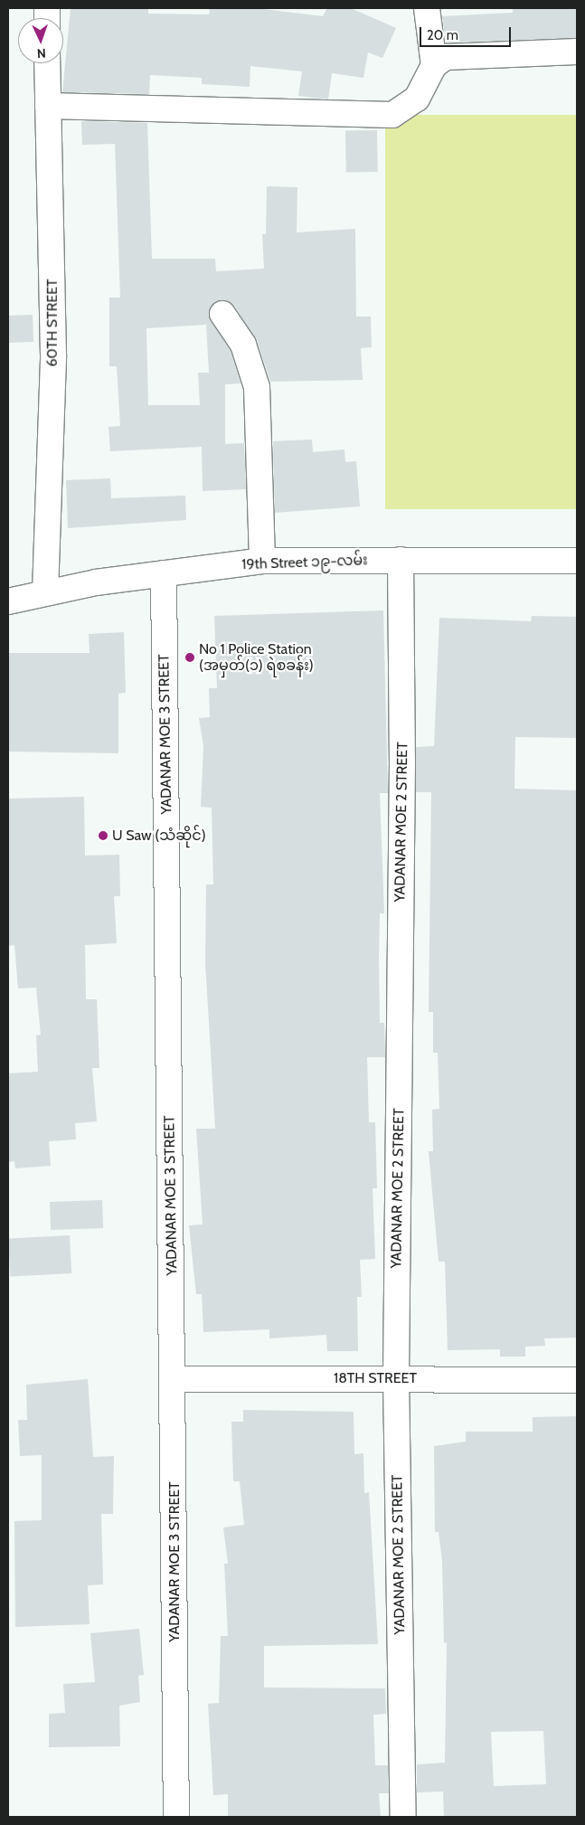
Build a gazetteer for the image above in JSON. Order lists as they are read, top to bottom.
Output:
{
  "streets": {
    "street": [
      "60TH STREET",
      "19th Street ၁၉−လမ်း",
      "YADANAR MOE 3 STREET",
      "YADANAR MOE 2 STREET",
      "18TH STREET"
    ]
  },
  "crossings": [
    ["60TH STREET", "19th Street ၁၉−လမ်း"],
    ["19th Street ၁၉−လမ်း", "YADANAR MOE 3 STREET"],
    ["19th Street ၁၉−လမ်း", "YADANAR MOE 2 STREET"],
    ["YADANAR MOE 3 STREET", "18TH STREET"],
    ["YADANAR MOE 2 STREET", "18TH STREET"]
  ],
  "places": ["No 1 Police Station (အမှတ်(၁) ရဲစခန်း)", "U Saw (သံဆိုင်)"],
  "scale_bar": "20 m",
  "north": "bottom"
}
